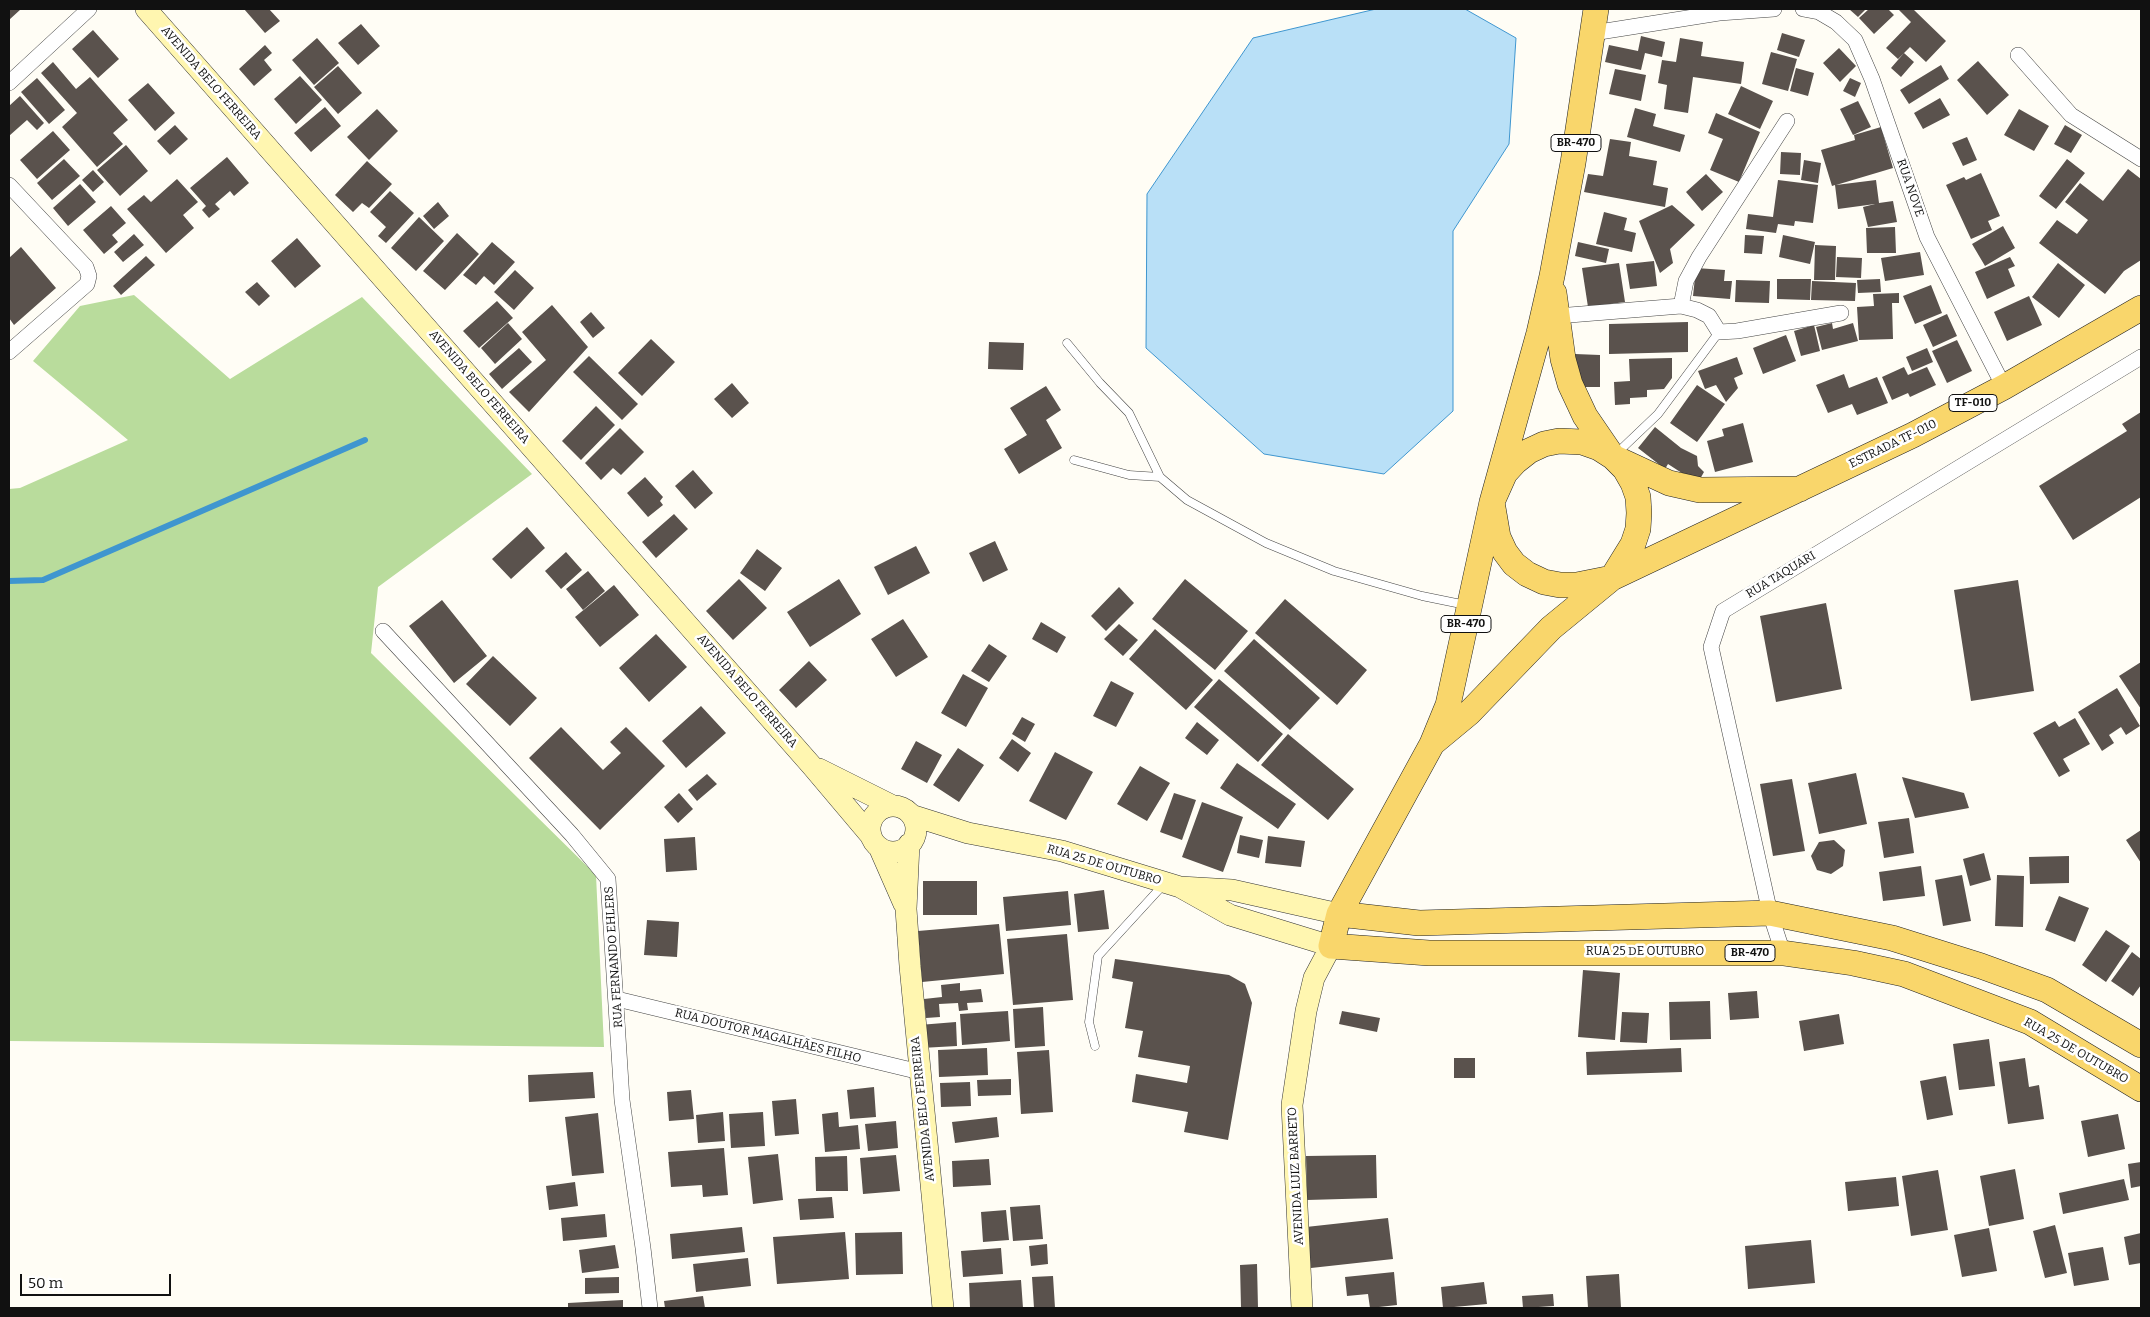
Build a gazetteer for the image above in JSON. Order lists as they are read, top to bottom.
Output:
{
  "streets": {
    "main road": [
      "AVENIDA BELO FERREIRA",
      "BR-470",
      "TF-010",
      "ESTRADA TF-010",
      "RUA 25 DE OUTUBRO",
      "AVENIDA LUIZ BARRETO"
    ],
    "street": [
      "RUA NOVE",
      "RUA TAQUARI",
      "RUA FERNANDO EHLERS",
      "RUA DOUTOR MAGALHÃES FILHO"
    ]
  },
  "crossings": [
    ["AVENIDA BELO FERREIRA", "RUA 25 DE OUTUBRO"],
    ["AVENIDA BELO FERREIRA", "RUA DOUTOR MAGALHÃES FILHO"],
    ["BR-470", "ESTRADA TF-010"],
    ["BR-470", "AVENIDA LUIZ BARRETO"],
    ["RUA NOVE", "ESTRADA TF-010"],
    ["RUA TAQUARI", "RUA 25 DE OUTUBRO"],
    ["RUA 25 DE OUTUBRO", "AVENIDA LUIZ BARRETO"],
    ["RUA FERNANDO EHLERS", "RUA DOUTOR MAGALHÃES FILHO"]
  ],
  "scale_bar": "50 m"
}
